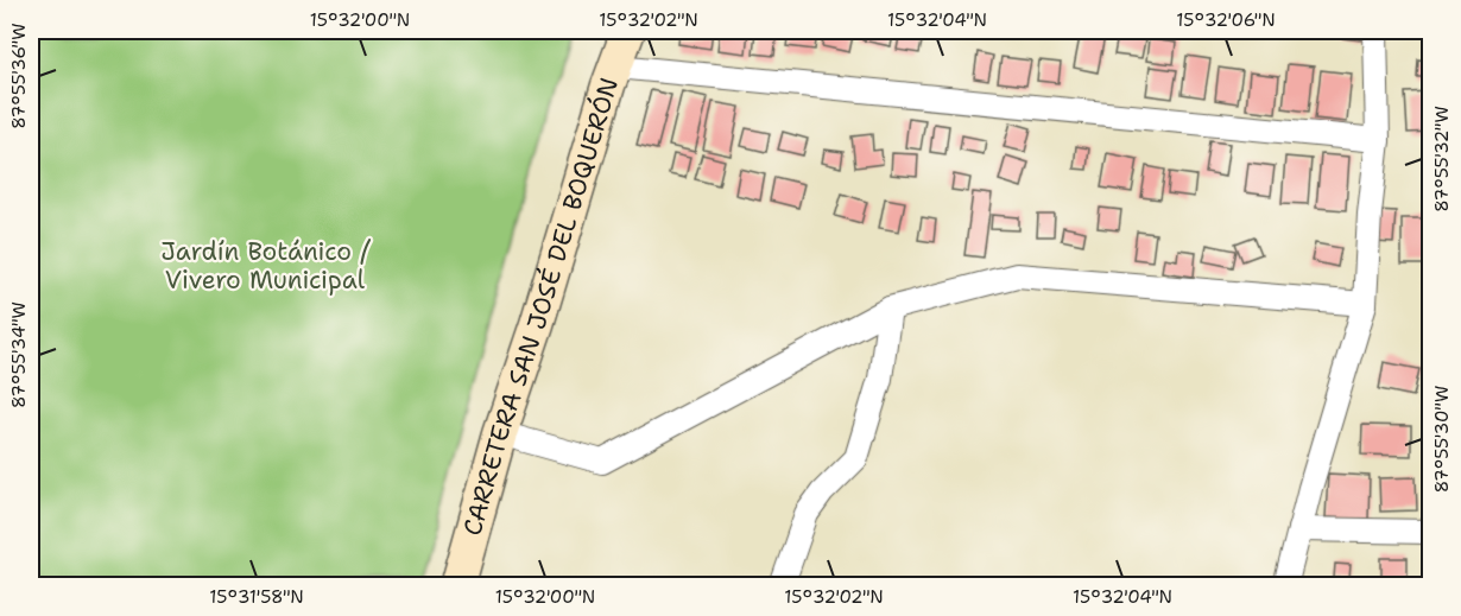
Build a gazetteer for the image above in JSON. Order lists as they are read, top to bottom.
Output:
{
  "streets": {
    "street": ["CARRETERA SAN JOSÉ DEL BOQUERÓN"]
  },
  "parks": ["Jardín Botánico / Vivero Municipal"],
  "coordinates": [
    "15°32'00\"N",
    "15°32'02\"N",
    "15°32'04\"N",
    "15°32'06\"N",
    "87°55'36\"W",
    "87°55'32\"W",
    "87°55'34\"W",
    "87°55'30\"W",
    "15°31'58\"N"
  ]
}
